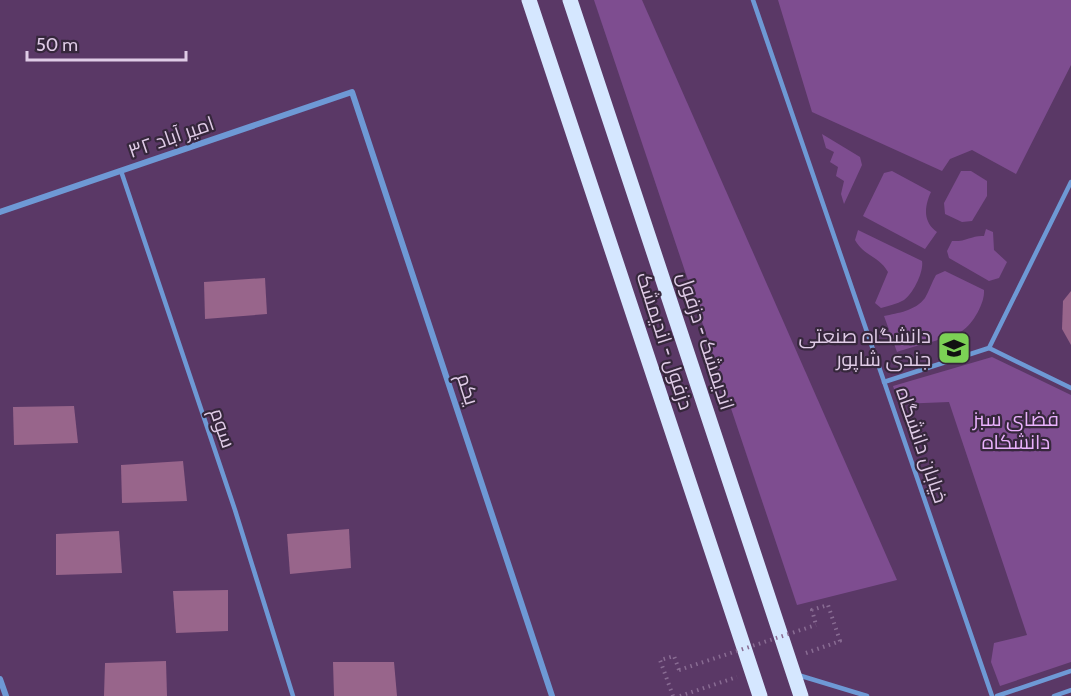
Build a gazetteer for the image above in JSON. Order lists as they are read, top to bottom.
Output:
{
  "streets": {
    "main road": ["دزفول - اندیمشک", "اندیمشک - دزفول"],
    "street": ["۳۲ امیر آباد", "یکم"],
    "lane": ["سوم", "خیابان دانشگاه"]
  },
  "crossings": [
    ["۳۲ امیر آباد", "یکم"],
    ["۳۲ امیر آباد", "سوم"]
  ],
  "parks": ["فضای سبز دانشکاه"],
  "places": {
    "school or university": ["دانشگاه صنعتی جندی شاپور"]
  },
  "scale_bar": "50 m"
}
